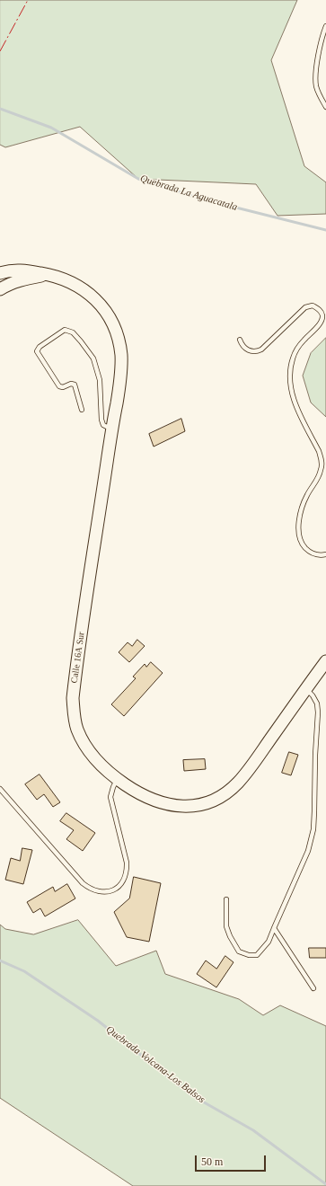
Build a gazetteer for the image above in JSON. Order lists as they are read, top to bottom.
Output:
{
  "streets": {
    "main road": ["Calle 16A Sur"]
  },
  "water": ["Quebrada La Aguacatala", "Quebrada Volcana-Los Balsos"],
  "scale_bar": "50 m"
}
